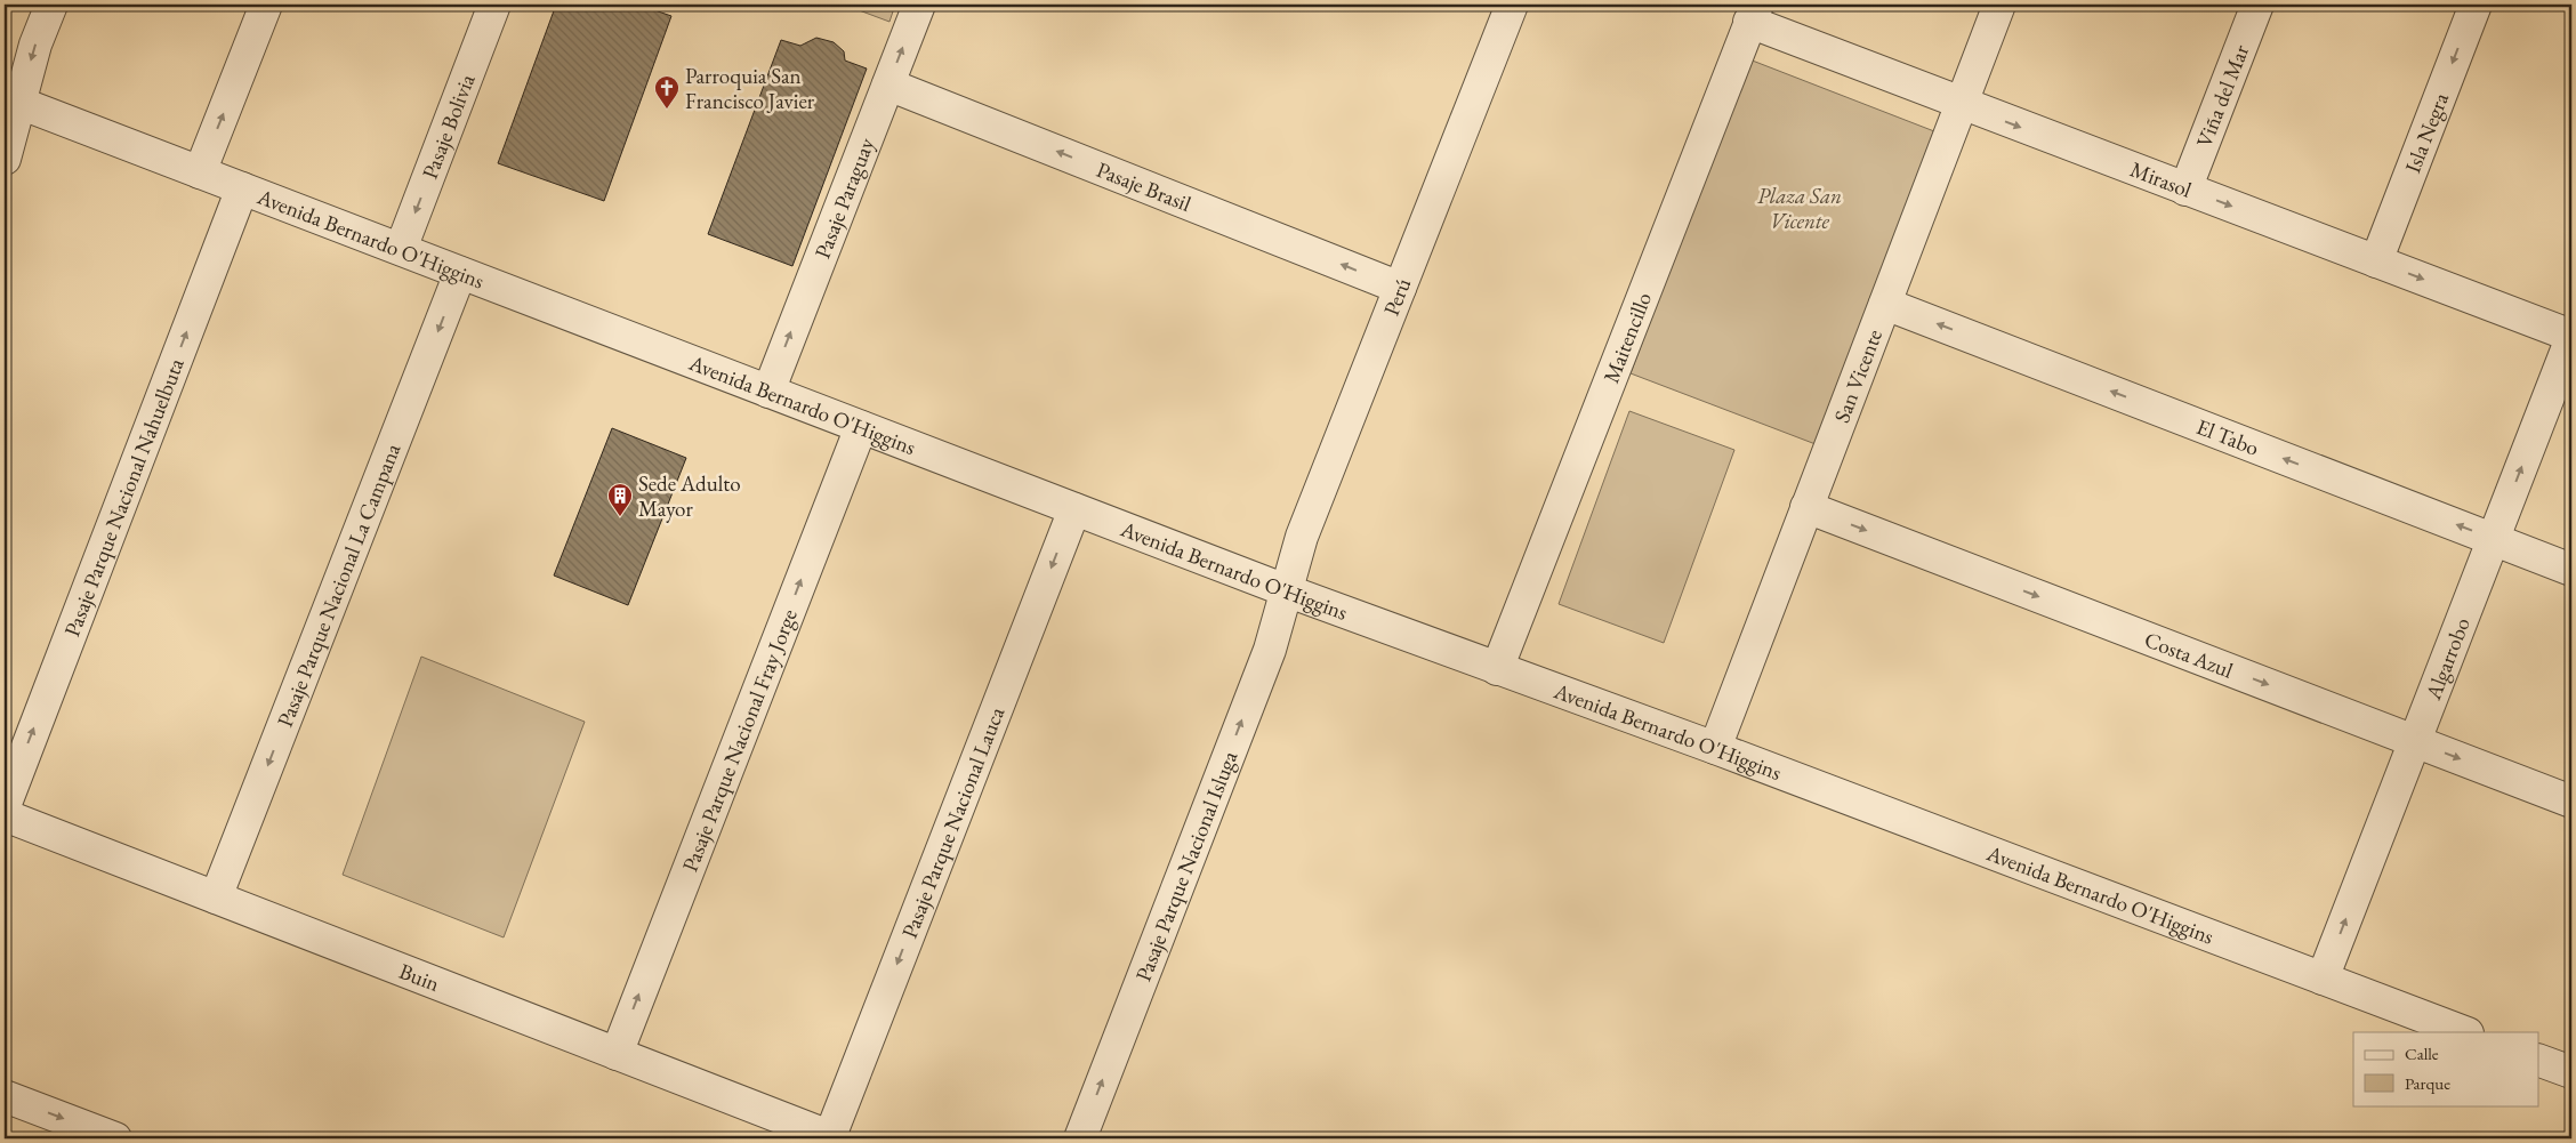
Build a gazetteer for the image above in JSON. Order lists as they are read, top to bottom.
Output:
{
  "streets": {
    "street": [
      "Viña del Mar",
      "Pasaje Bolivia",
      "Isla Negra",
      "Mirasol",
      "Pasaje Brasil",
      "Pasaje Paraguay",
      "Avenida Bernardo O'Higgins",
      "Perú",
      "Maitencillo",
      "San Vicente",
      "El Tabo",
      "Pasaje Parque Nacional Nahuelbuta",
      "Pasaje Parque Nacional La Campana",
      "Costa Azul",
      "Algarrobo",
      "Pasaje Parque Nacional Fray Jorge",
      "Pasaje Parque Nacional Lauca",
      "Pasaje Parque Nacional Isluga",
      "Buin"
    ]
  },
  "crossings": [
    ["Viña del Mar", "Mirasol"],
    ["Pasaje Bolivia", "Avenida Bernardo O'Higgins"],
    ["Isla Negra", "Mirasol"],
    ["Mirasol", "Maitencillo"],
    ["Mirasol", "San Vicente"],
    ["Mirasol", "Algarrobo"],
    ["Pasaje Brasil", "Pasaje Paraguay"],
    ["Pasaje Brasil", "Perú"],
    ["Pasaje Paraguay", "Avenida Bernardo O'Higgins"],
    ["Avenida Bernardo O'Higgins", "Perú"],
    ["Avenida Bernardo O'Higgins", "Maitencillo"],
    ["Avenida Bernardo O'Higgins", "San Vicente"],
    ["Avenida Bernardo O'Higgins", "Pasaje Parque Nacional Nahuelbuta"],
    ["Avenida Bernardo O'Higgins", "Pasaje Parque Nacional La Campana"],
    ["Avenida Bernardo O'Higgins", "Algarrobo"],
    ["Avenida Bernardo O'Higgins", "Pasaje Parque Nacional Fray Jorge"],
    ["Avenida Bernardo O'Higgins", "Pasaje Parque Nacional Lauca"],
    ["Avenida Bernardo O'Higgins", "Pasaje Parque Nacional Isluga"],
    ["Perú", "Pasaje Parque Nacional Isluga"],
    ["San Vicente", "El Tabo"],
    ["San Vicente", "Costa Azul"],
    ["El Tabo", "Algarrobo"],
    ["Pasaje Parque Nacional La Campana", "Buin"],
    ["Costa Azul", "Algarrobo"],
    ["Pasaje Parque Nacional Fray Jorge", "Buin"],
    ["Pasaje Parque Nacional Lauca", "Buin"]
  ],
  "one_way": [
    "Isla Negra",
    "Mirasol",
    "Pasaje Brasil",
    "Pasaje Paraguay",
    "El Tabo",
    "Pasaje Parque Nacional Nahuelbuta",
    "Pasaje Parque Nacional La Campana",
    "Costa Azul",
    "Algarrobo",
    "Pasaje Parque Nacional Fray Jorge",
    "Pasaje Parque Nacional Lauca",
    "Pasaje Parque Nacional Isluga"
  ],
  "parks": ["Plaza San Vicente"],
  "places": {
    "church": ["Parroquia San Francisco Javier"],
    "building": ["Sede Adulto Mayor"]
  },
  "legend": ["Calle", "Parque"]
}
